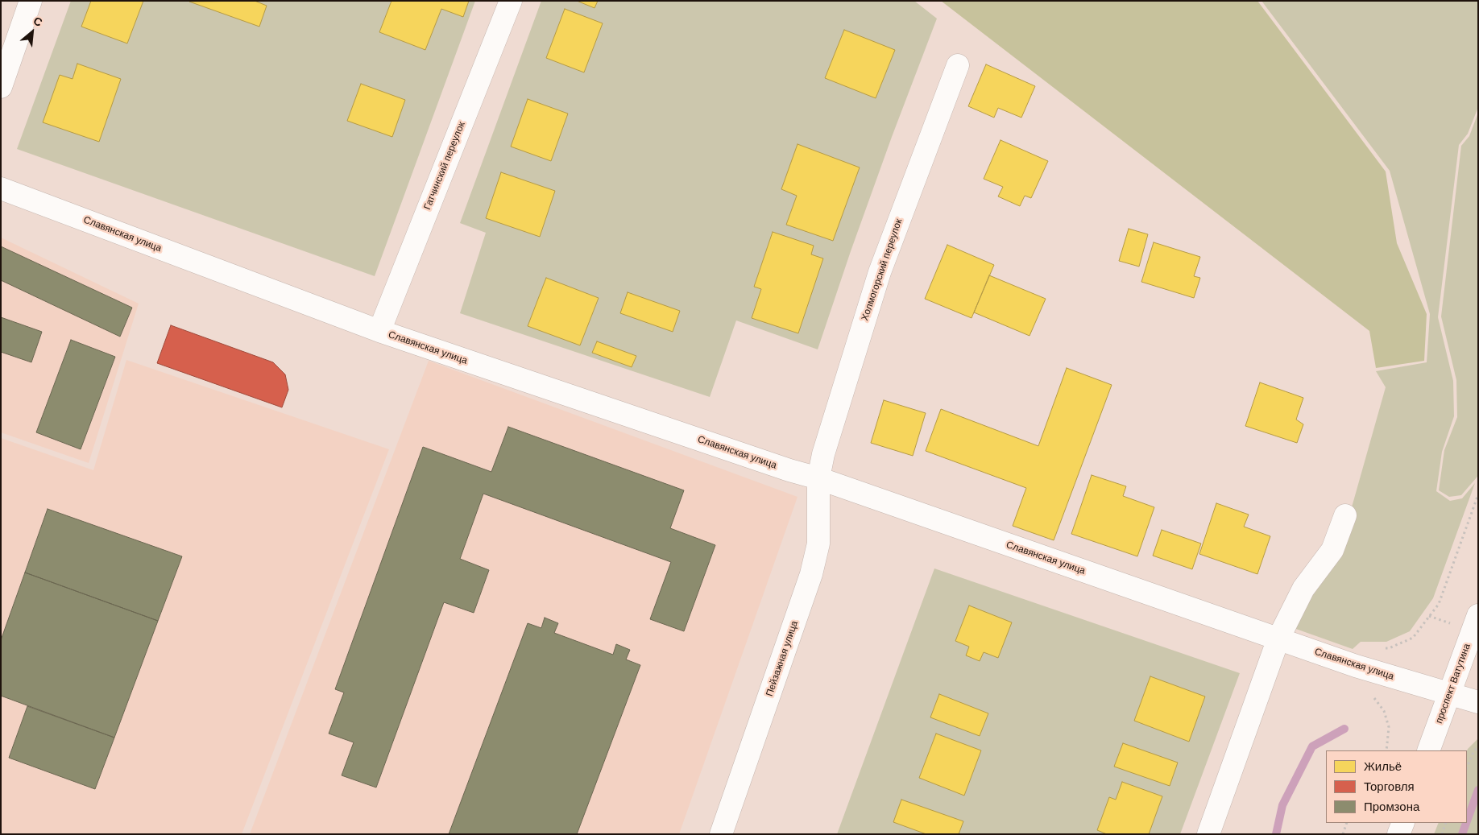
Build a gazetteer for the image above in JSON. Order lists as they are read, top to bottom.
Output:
{
  "streets": {
    "street": [
      "Гатчинский переулок",
      "Славянская улица",
      "Холмогорский переулок",
      "Пейзажная улица",
      "проспект Ватутина"
    ]
  },
  "crossings": [
    ["Гатчинский переулок", "Славянская улица"],
    ["Славянская улица", "Холмогорский переулок"],
    ["Славянская улица", "Пейзажная улица"],
    ["Славянская улица", "проспект Ватутина"],
    ["Холмогорский переулок", "Пейзажная улица"]
  ],
  "legend": ["Жильё", "Торговля", "Промзона"],
  "north": "top right"
}
